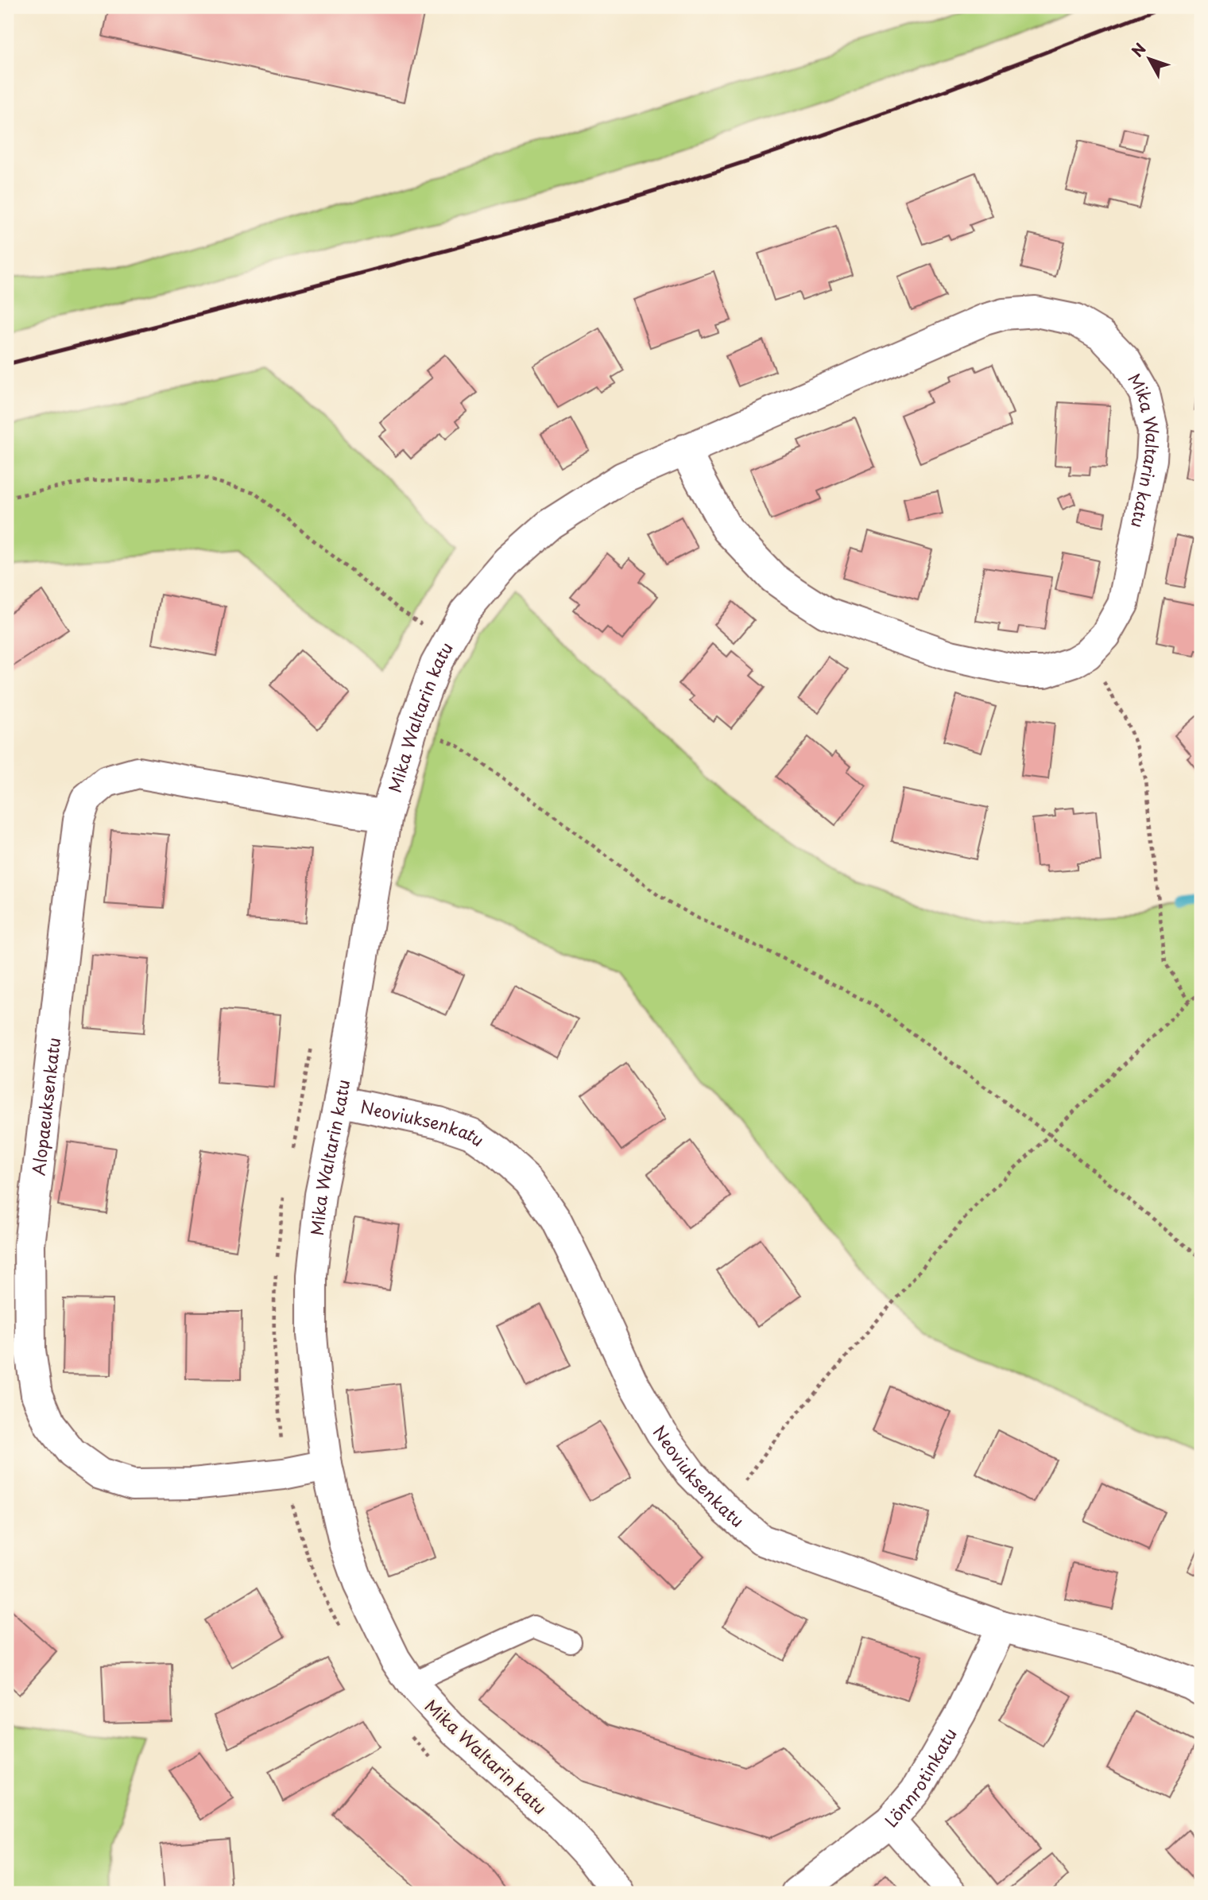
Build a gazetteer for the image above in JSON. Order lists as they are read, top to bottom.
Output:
{
  "streets": {
    "street": [
      "Mika Waltarin katu",
      "Alopaeuksenkatu",
      "Neoviuksenkatu",
      "Lönnrotinkatu"
    ]
  },
  "crossings": [
    ["Mika Waltarin katu", "Alopaeuksenkatu"],
    ["Mika Waltarin katu", "Neoviuksenkatu"],
    ["Neoviuksenkatu", "Lönnrotinkatu"]
  ],
  "north": "top left"
}
